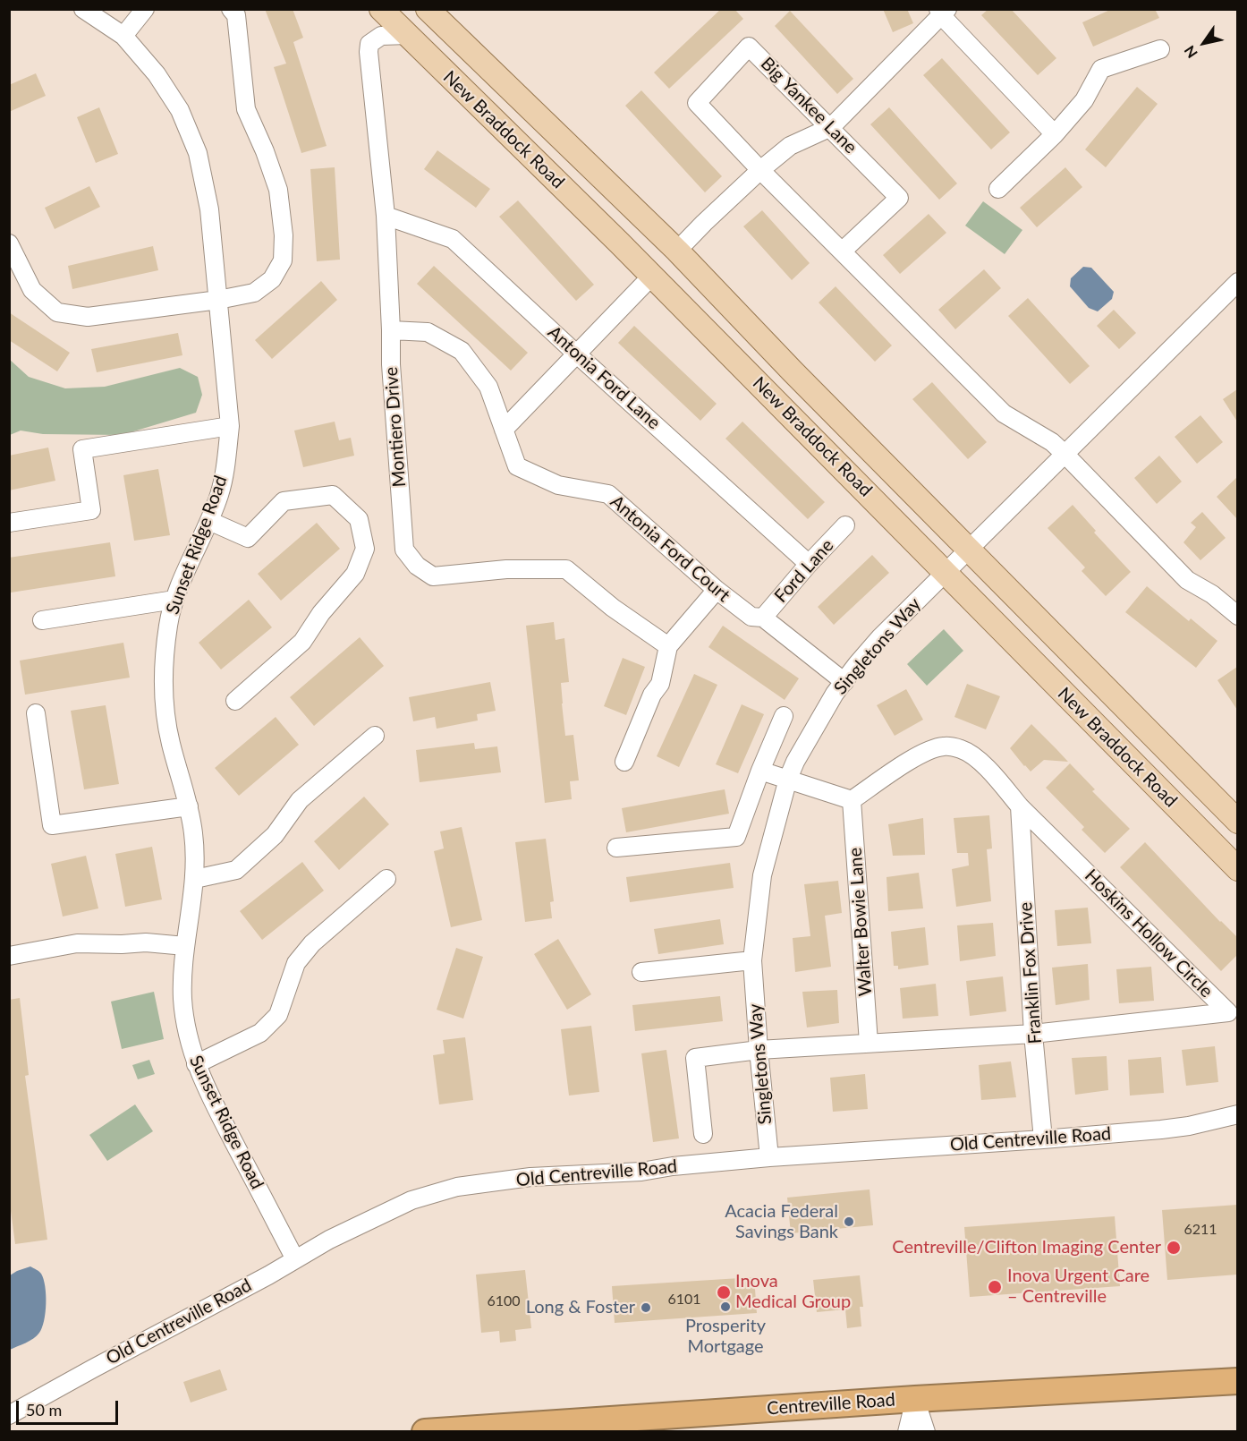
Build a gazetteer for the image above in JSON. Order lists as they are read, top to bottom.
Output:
{
  "streets": {
    "highway": ["Centreville Road"],
    "main road": ["New Braddock Road"],
    "street": [
      "Big Yankee Lane",
      "Antonia Ford Lane",
      "Montiero Drive",
      "Sunset Ridge Road",
      "Antonia Ford Court",
      "Ford Lane",
      "Singletons Way",
      "Walter Bowie Lane",
      "Hoskins Hollow Circle",
      "Franklin Fox Drive",
      "Old Centreville Road"
    ]
  },
  "crossings": [
    ["Big Yankee Lane", "Singletons Way"],
    ["New Braddock Road", "Montiero Drive"],
    ["New Braddock Road", "Singletons Way"],
    ["Antonia Ford Lane", "Montiero Drive"],
    ["Antonia Ford Lane", "Ford Lane"],
    ["Montiero Drive", "Antonia Ford Court"],
    ["Sunset Ridge Road", "Old Centreville Road"],
    ["Antonia Ford Court", "Ford Lane"],
    ["Antonia Ford Court", "Singletons Way"],
    ["Singletons Way", "Hoskins Hollow Circle"],
    ["Singletons Way", "Old Centreville Road"],
    ["Walter Bowie Lane", "Hoskins Hollow Circle"],
    ["Hoskins Hollow Circle", "Franklin Fox Drive"],
    ["Franklin Fox Drive", "Old Centreville Road"]
  ],
  "places": [
    "Acacia Federal Savings Bank",
    "Centreville/Clifton Imaging Center",
    "Inova Urgent Care – Centreville",
    "Inova Medical Group",
    "Prosperity Mortgage",
    "Long & Foster"
  ],
  "house_numbers": ["6211", "6101", "6100"],
  "scale_bar": "50 m",
  "north": "bottom left"
}
